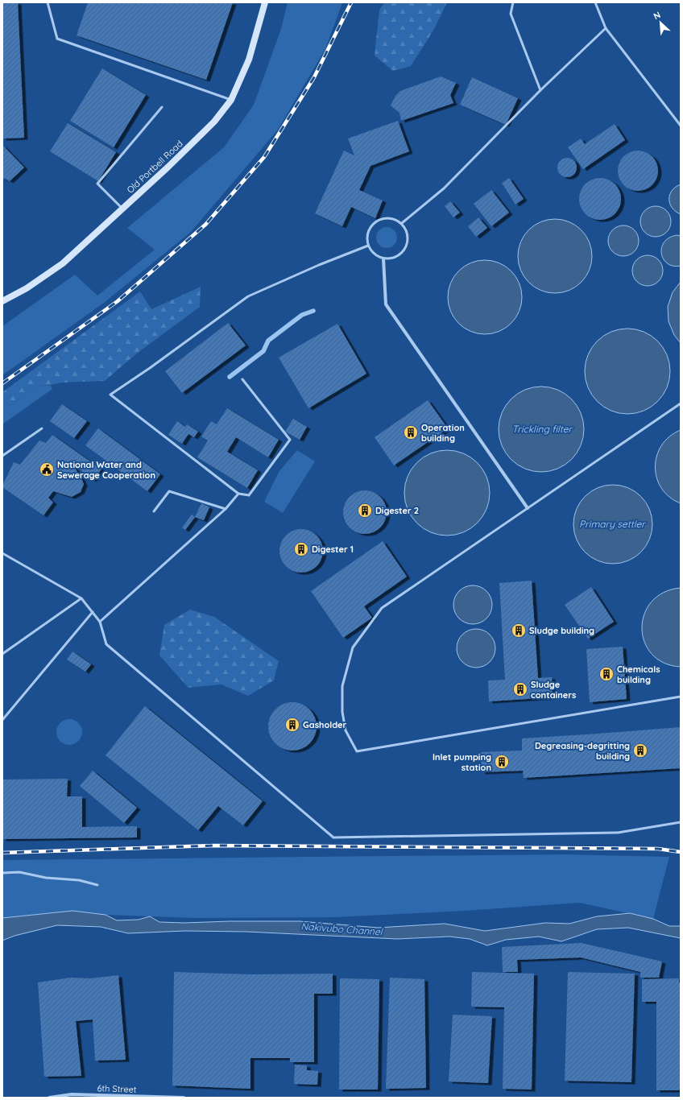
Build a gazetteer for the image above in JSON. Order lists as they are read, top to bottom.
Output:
{
  "streets": {
    "main road": ["Old Portbell Road"],
    "street": ["6th Street"]
  },
  "water": ["Trickling filter", "Primary settler", "Nakivubo Channel"],
  "places": {
    "building": [
      "Operation building",
      "Digester 2",
      "Digester 1",
      "Sludge building",
      "Chemicals building",
      "Sludge containers",
      "Gasholder",
      "Degreasing-degritting building",
      "Inlet pumping station"
    ],
    "public building": ["National Water and Sewerage Cooperation"]
  },
  "north": "top left"
}
